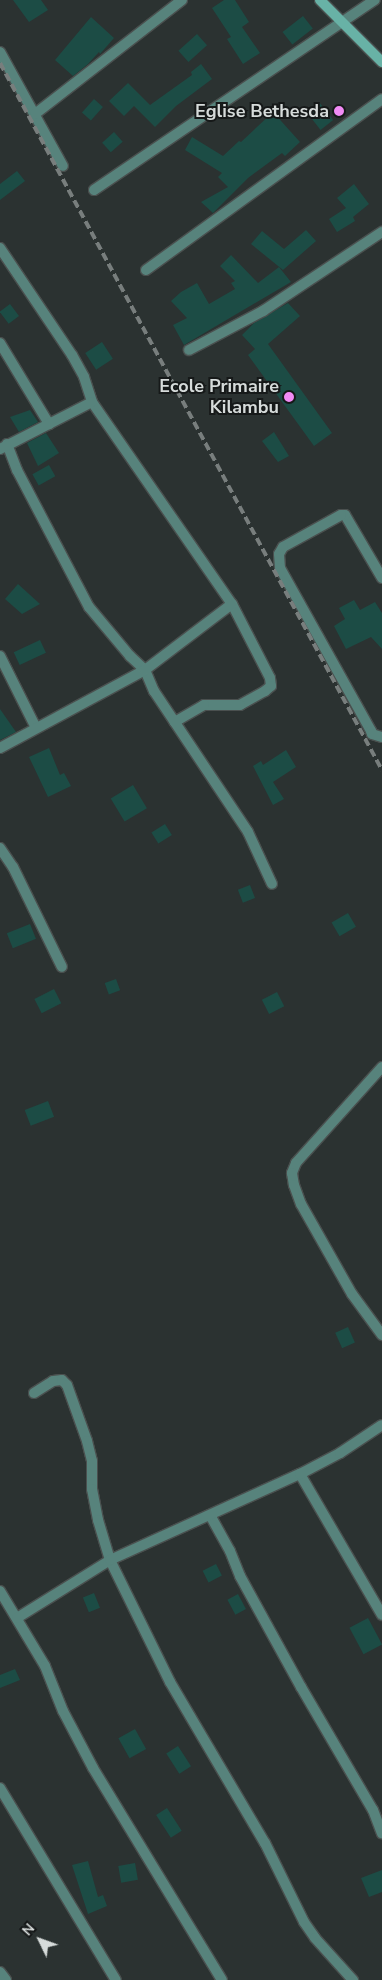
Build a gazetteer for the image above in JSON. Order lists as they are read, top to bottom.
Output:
{
  "places": ["Eglise Bethesda", "Ecole Primaire Kilambu"],
  "north": "top left"
}
